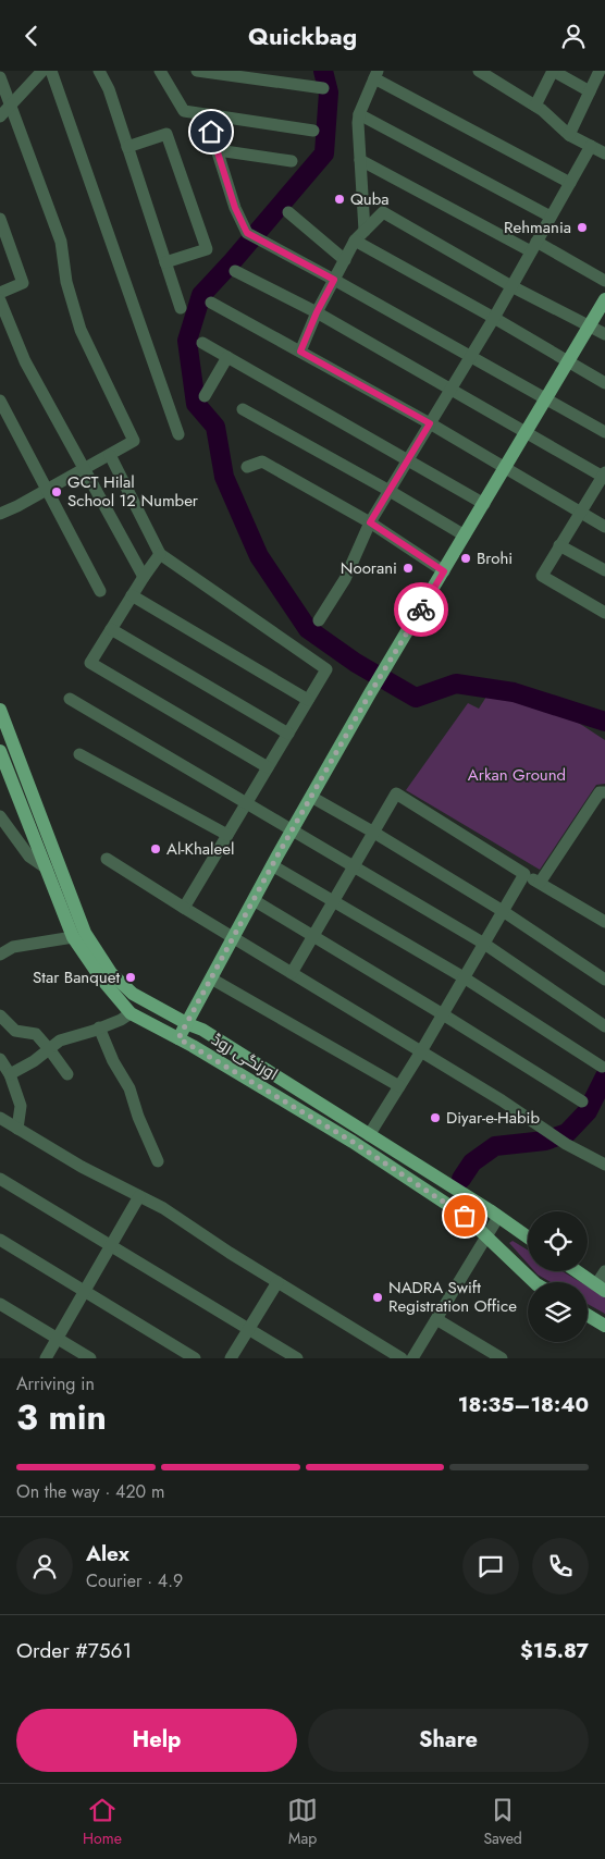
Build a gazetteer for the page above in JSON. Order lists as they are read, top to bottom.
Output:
{
  "streets": {
    "main road": ["اورنگی روڈ"]
  },
  "parks": ["Arkan Ground"],
  "places": [
    "Quba",
    "Rehmania",
    "GCT Hilal School 12 Number",
    "Brohi",
    "Noorani",
    "Al-Khaleel",
    "Star Banquet",
    "Diyar-e-Habib",
    "NADRA Swift Registration Office"
  ],
  "page": {
    "header": "Quickbag",
    "heading": ["3 min", "Arriving in", "18:35–18:40"],
    "panel": [
      "Alex",
      "Courier · 4.9",
      "Order #7561",
      "$15.87"
    ],
    "bar": "On the way · 420 m",
    "buttons": ["Help", "Share"],
    "tabs": ["Home", "Map", "Saved"]
  }
}
